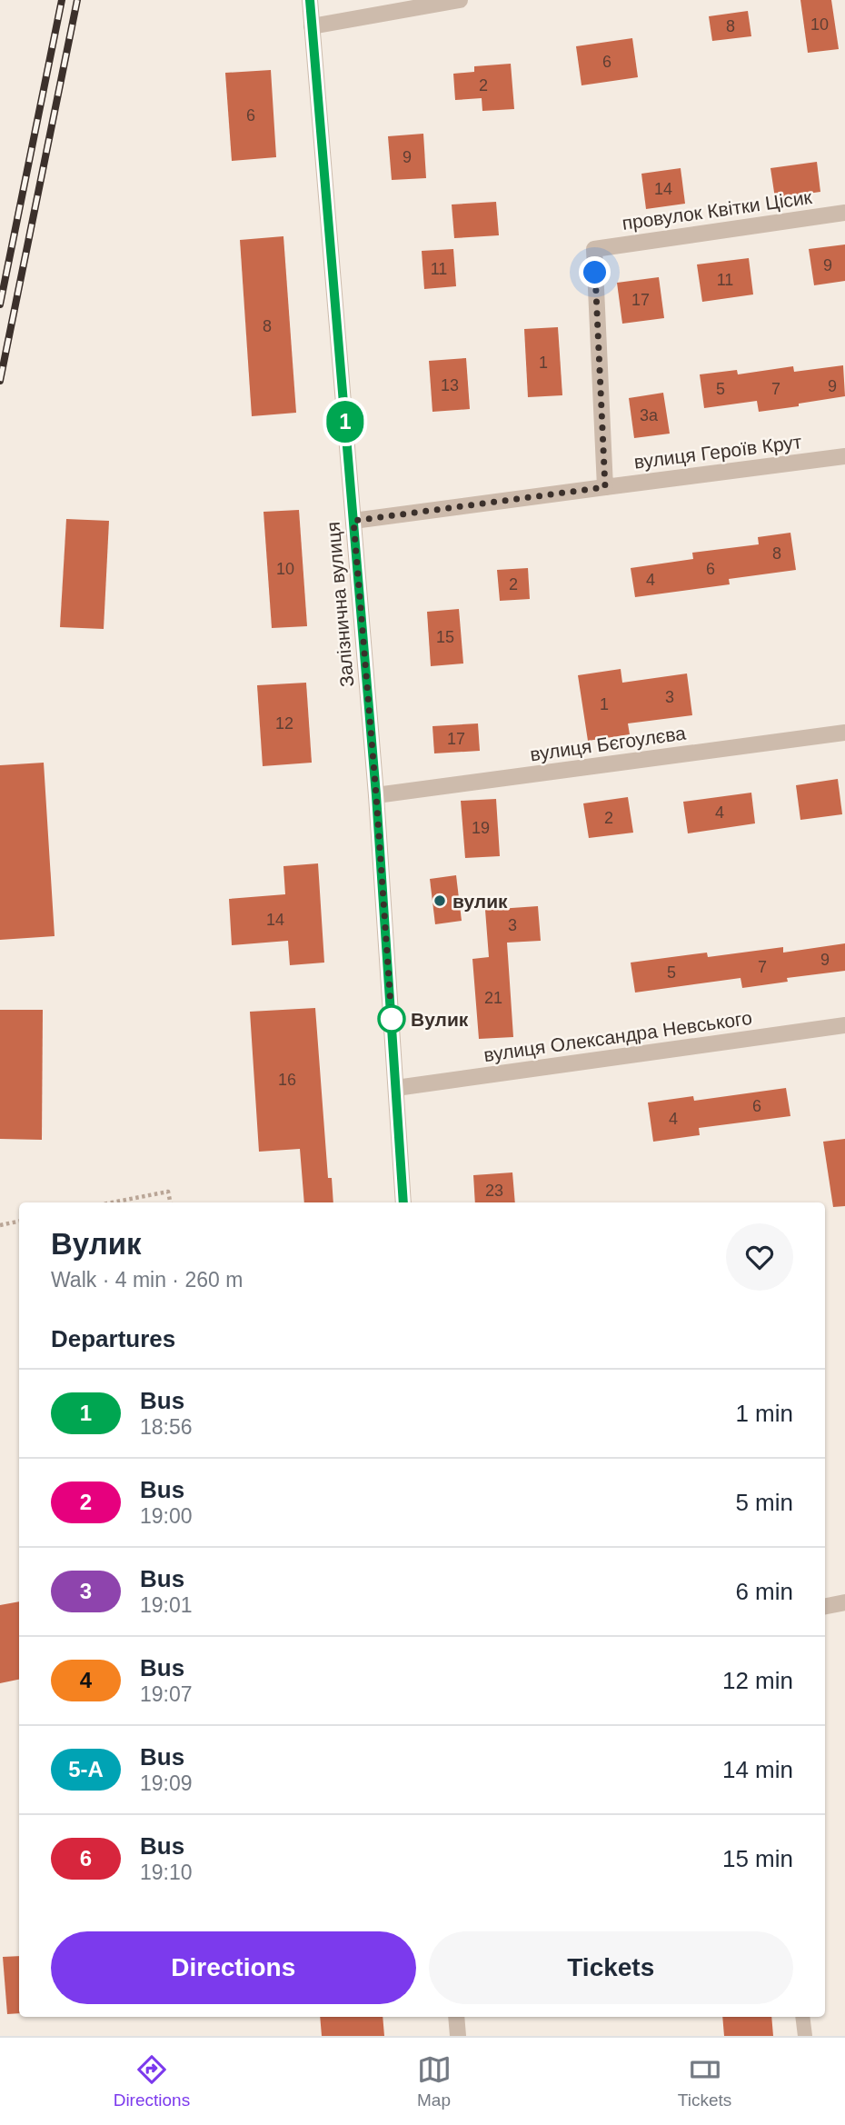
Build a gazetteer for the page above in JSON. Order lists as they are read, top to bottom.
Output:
{
  "streets": {
    "street": [
      "провулок Квітки Цісик",
      "вулиця Героїв Крут",
      "Залізнична вулиця",
      "вулиця Бєгоулєва",
      "вулиця Олександра Невського"
    ]
  },
  "crossings": [
    ["провулок Квітки Цісик", "вулиця Героїв Крут"],
    ["вулиця Героїв Крут", "Залізнична вулиця"],
    ["Залізнична вулиця", "вулиця Бєгоулєва"],
    ["Залізнична вулиця", "вулиця Олександра Невського"]
  ],
  "places": ["вулик", "Вулик"],
  "lines": ["bus line 1"],
  "house_numbers": [
    "10",
    "8",
    "6",
    "2",
    "6",
    "9",
    "14",
    "9",
    "11",
    "11",
    "17",
    "8",
    "1",
    "13",
    "9",
    "5",
    "7",
    "3а",
    "8",
    "10",
    "6",
    "4",
    "2",
    "15",
    "3",
    "1",
    "12",
    "17",
    "4",
    "2",
    "19",
    "14",
    "3",
    "9",
    "7",
    "5",
    "21",
    "16",
    "6",
    "4",
    "23"
  ],
  "page": {
    "on_map": "1",
    "heading": [
      ["Вулик", "Walk · 4 min · 260 m"],
      "Departures"
    ],
    "list": [
      {
        "mark": "1",
        "name": "Bus",
        "note": "18:56",
        "value": "1 min"
      },
      {
        "mark": "2",
        "name": "Bus",
        "note": "19:00",
        "value": "5 min"
      },
      {
        "mark": "3",
        "name": "Bus",
        "note": "19:01",
        "value": "6 min"
      },
      {
        "mark": "4",
        "name": "Bus",
        "note": "19:07",
        "value": "12 min"
      },
      {
        "mark": "5-А",
        "name": "Bus",
        "note": "19:09",
        "value": "14 min"
      },
      {
        "mark": "6",
        "name": "Bus",
        "note": "19:10",
        "value": "15 min"
      }
    ],
    "buttons": ["Directions", "Tickets"],
    "tabs": ["Directions", "Map", "Tickets"]
  }
}
